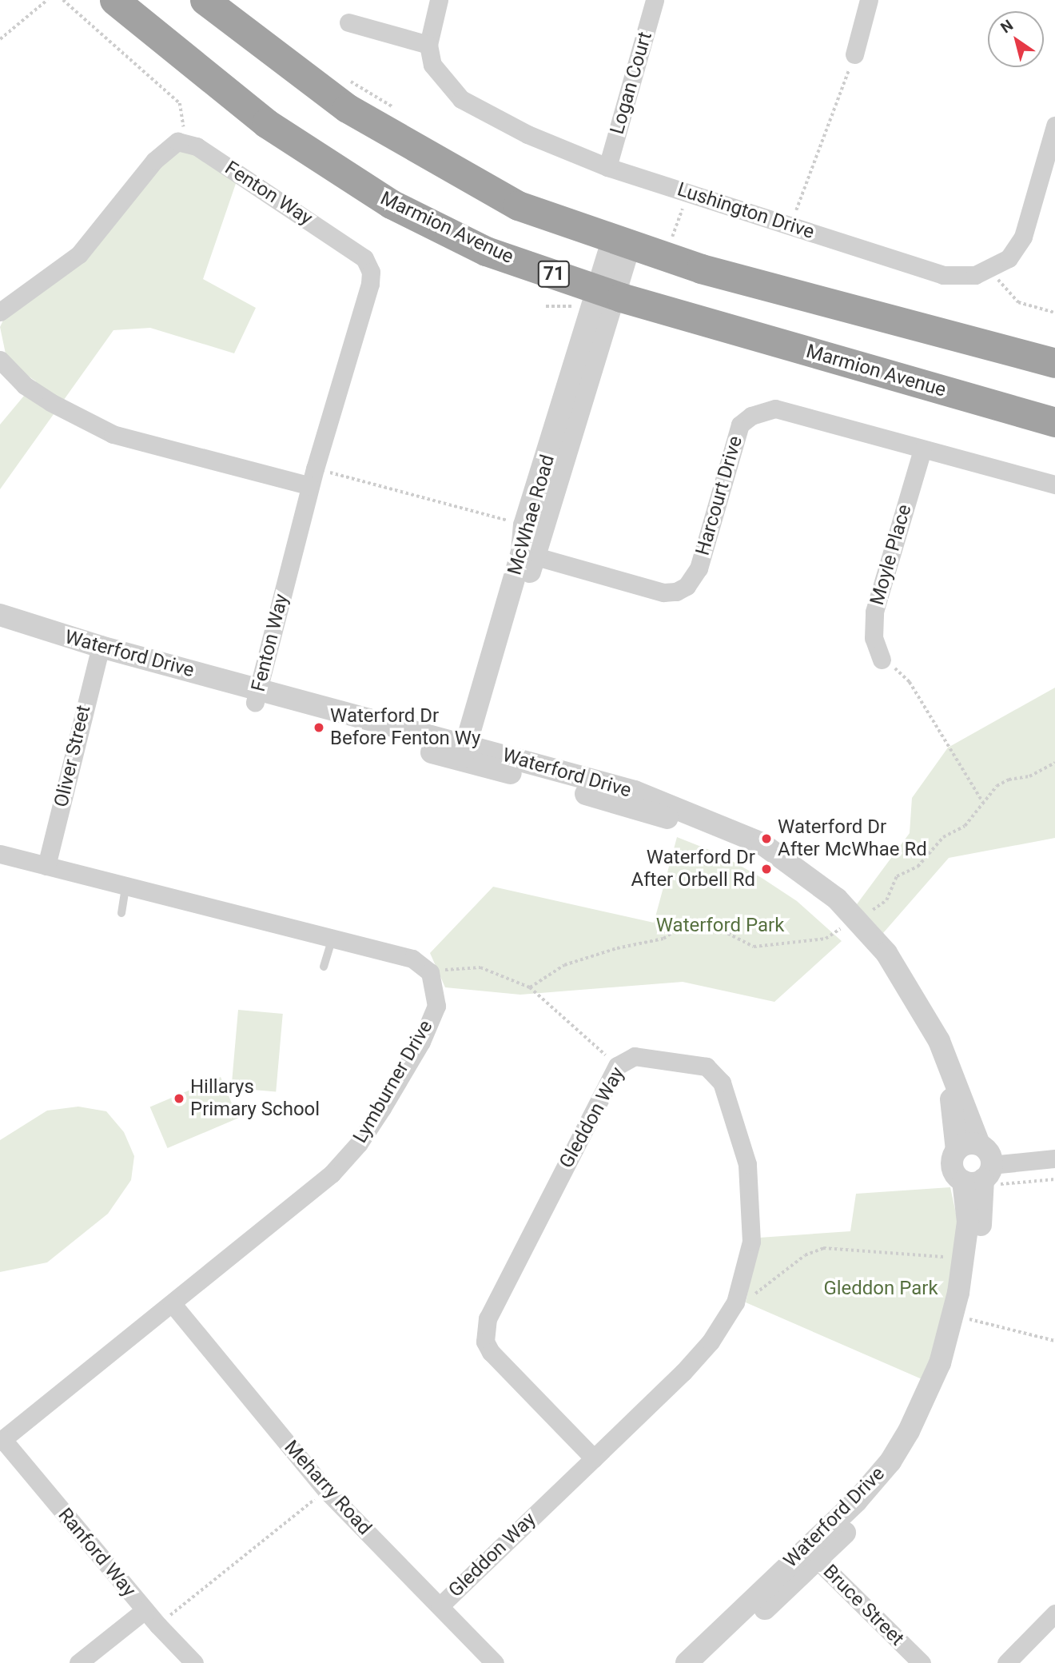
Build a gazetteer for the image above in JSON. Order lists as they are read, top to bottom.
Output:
{
  "streets": {
    "highway": ["Marmion Avenue", "71"],
    "street": [
      "Logan Court",
      "Fenton Way",
      "Lushington Drive",
      "Harcourt Drive",
      "McWhae Road",
      "Moyle Place",
      "Waterford Drive",
      "Oliver Street",
      "Lymburner Drive",
      "Gleddon Way",
      "Meharry Road",
      "Ranford Way",
      "Bruce Street"
    ]
  },
  "crossings": [
    ["Logan Court", "Lushington Drive"],
    ["Fenton Way", "Waterford Drive"],
    ["Marmion Avenue", "McWhae Road"],
    ["Harcourt Drive", "McWhae Road"],
    ["Harcourt Drive", "Moyle Place"],
    ["McWhae Road", "Waterford Drive"],
    ["Waterford Drive", "Oliver Street"],
    ["Waterford Drive", "Bruce Street"],
    ["Lymburner Drive", "Meharry Road"],
    ["Lymburner Drive", "Ranford Way"],
    ["Gleddon Way", "Meharry Road"]
  ],
  "parks": ["Waterford Park", "Gleddon Park"],
  "places": [
    "Waterford Dr Before Fenton Wy",
    "Waterford Dr After McWhae Rd",
    "Waterford Dr After Orbell Rd",
    "Hillarys Primary School"
  ],
  "north": "top left"
}
